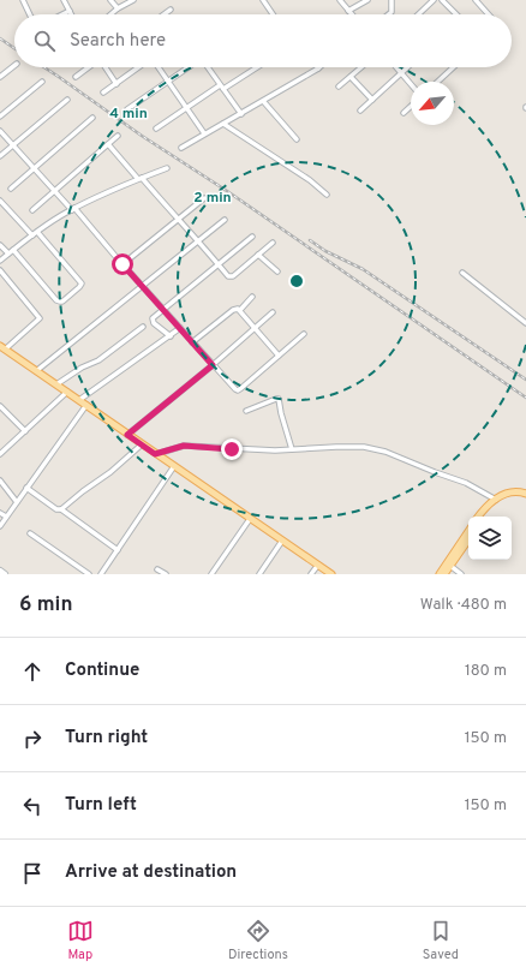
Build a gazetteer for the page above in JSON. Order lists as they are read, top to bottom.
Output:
{
  "north": "bottom left",
  "page": {
    "search": "Search here",
    "heading": ["6 min", "Walk · 480 m"],
    "list": [
      ["Continue", "180 m"],
      ["Turn right", "150 m"],
      ["Turn left", "150 m"],
      "Arrive at destination"
    ],
    "nav": ["Map", "Directions", "Saved"]
  },
  "rings": ["4 min", "2 min"]
}
